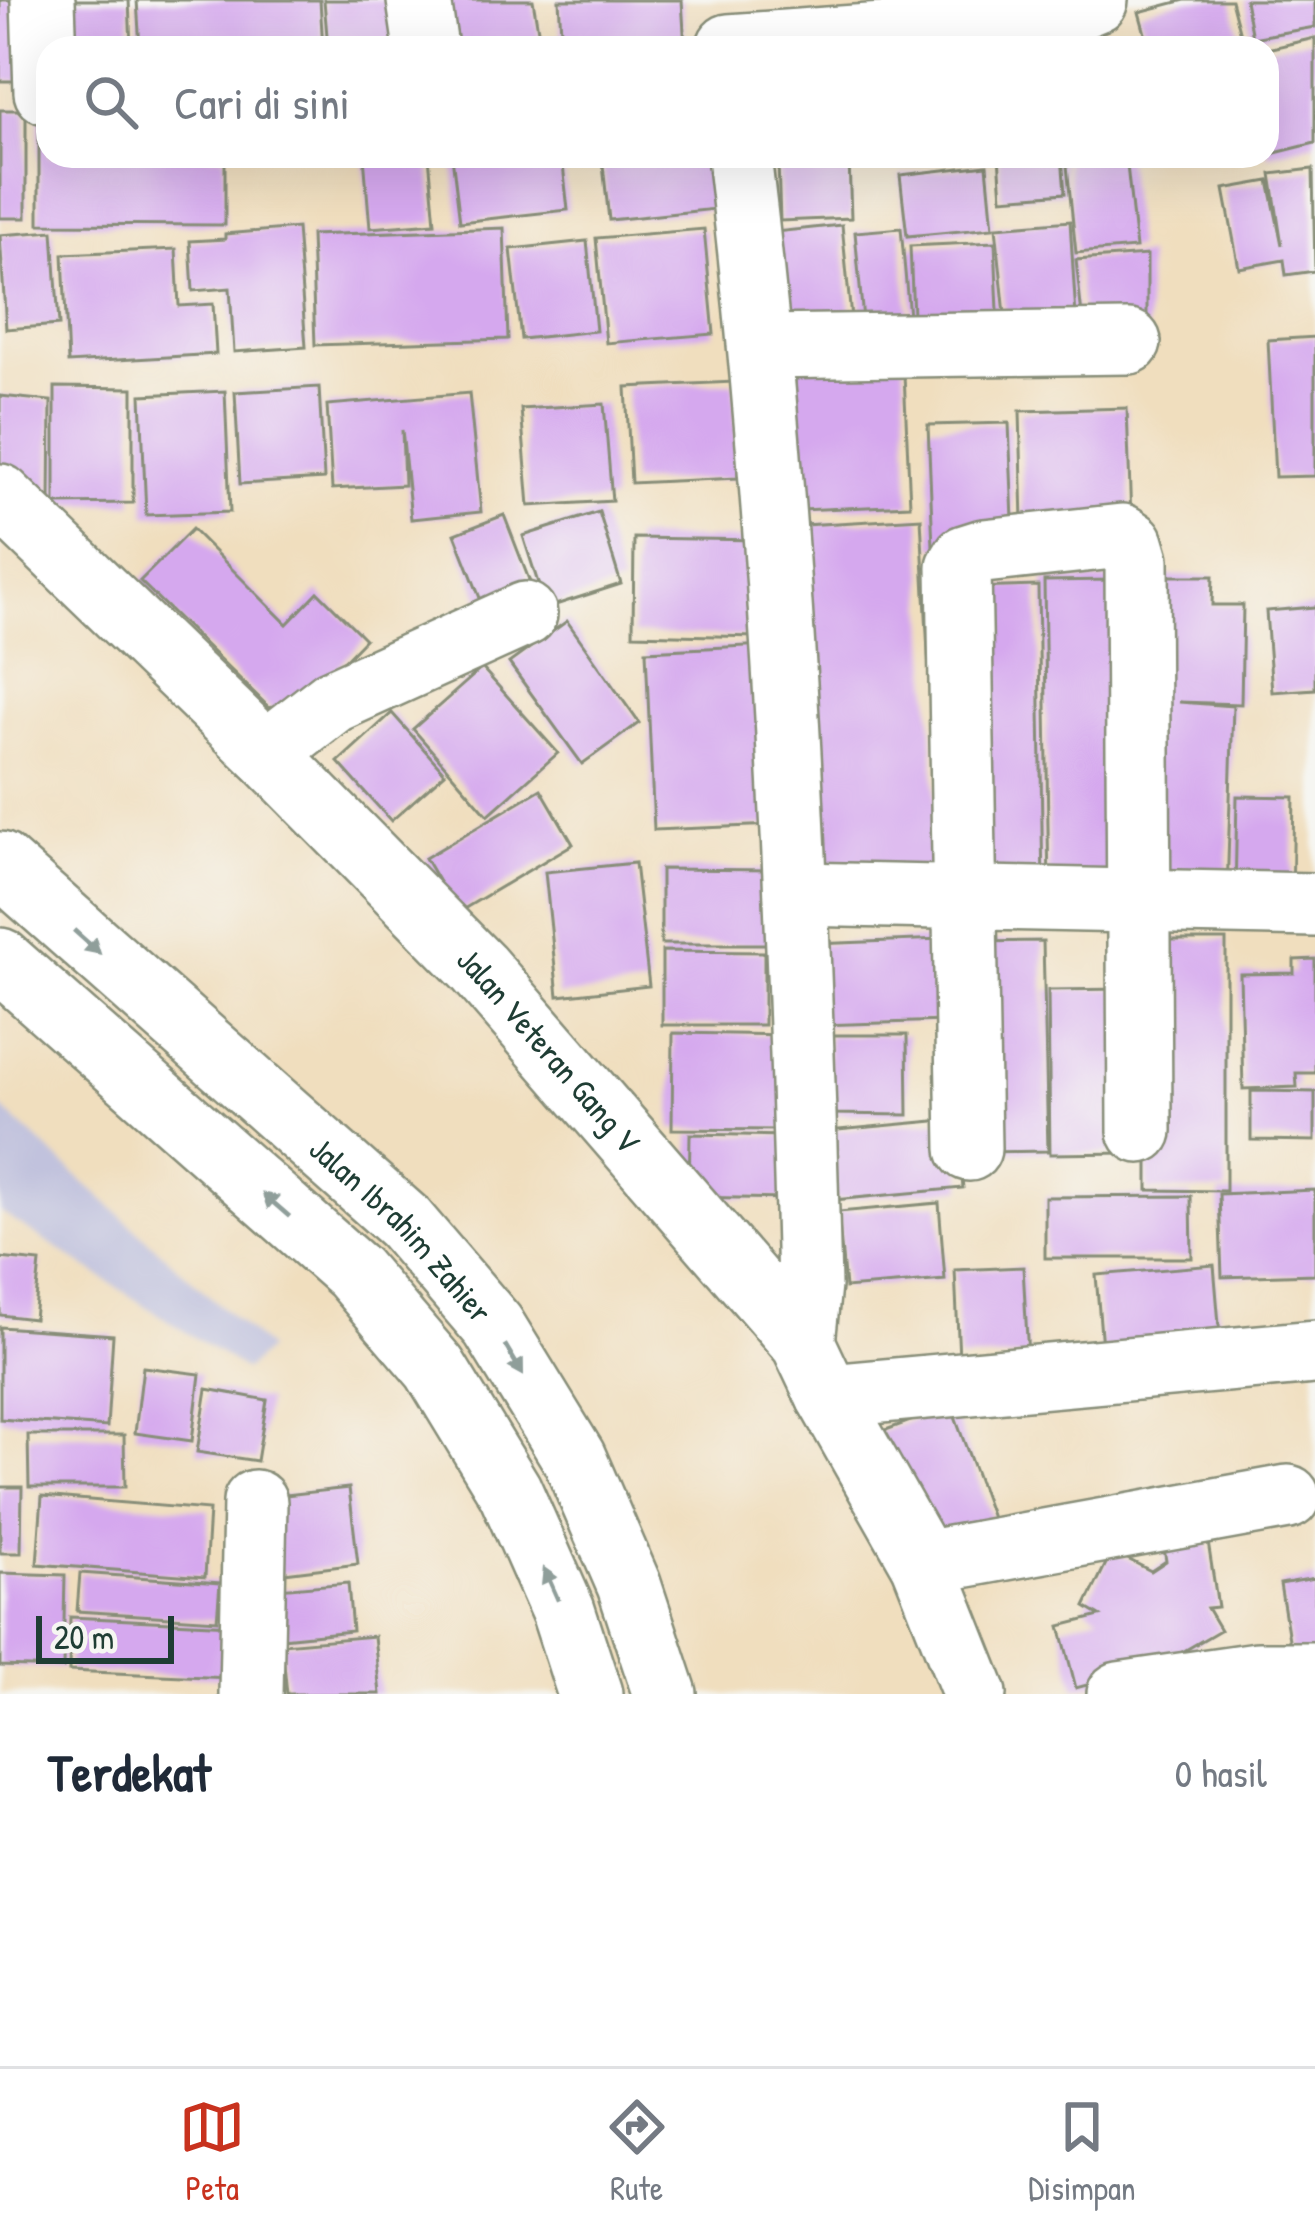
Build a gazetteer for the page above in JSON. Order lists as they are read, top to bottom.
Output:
{
  "streets": {
    "street": ["Jalan Veteran Gang V", "Jalan Ibrahim Zahier"]
  },
  "scale_bar": "20 m",
  "page": {
    "search": "Cari di sini",
    "scale": "20 m",
    "heading": ["Terdekat", "0 hasil"],
    "nav": ["Peta", "Rute", "Disimpan"]
  }
}
